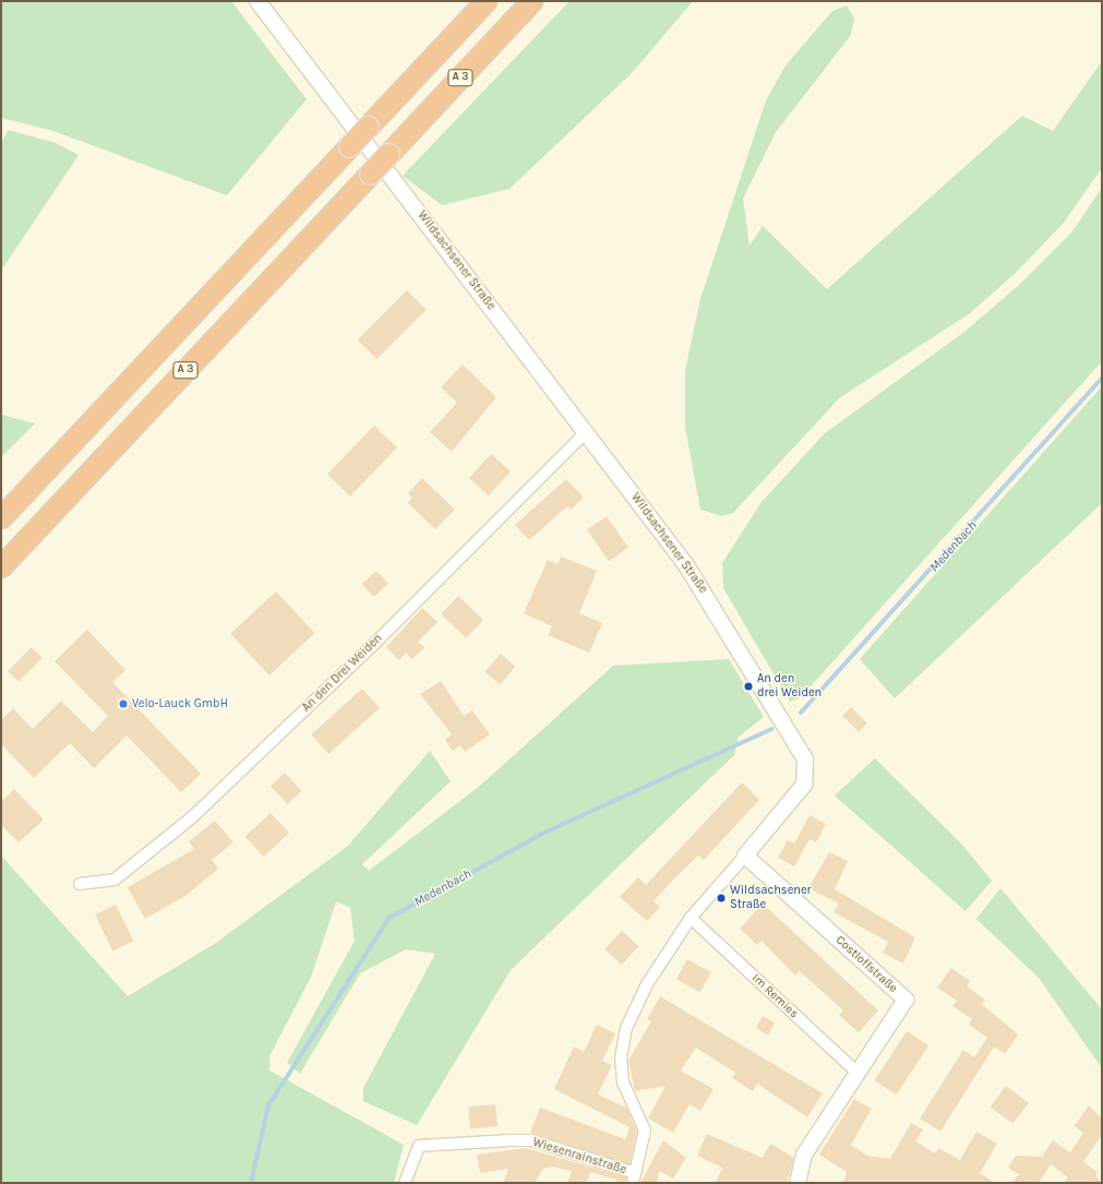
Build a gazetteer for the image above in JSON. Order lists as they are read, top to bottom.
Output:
{
  "streets": {
    "highway": ["A 3"],
    "main road": ["Wildsachsener Straße", "Costloffstraße"],
    "street": ["An den Drei Weiden", "Im Remies", "Wiesenrainstraße"]
  },
  "crossings": [
    ["Wildsachsener Straße", "An den Drei Weiden"],
    ["Wildsachsener Straße", "Costloffstraße"],
    ["Wildsachsener Straße", "Im Remies"],
    ["Wildsachsener Straße", "Wiesenrainstraße"],
    ["Costloffstraße", "Im Remies"]
  ],
  "water": ["Medenbach"],
  "places": ["An den drei Weiden", "Velo-Lauck GmbH", "Wildsachsener Straße"]
}
